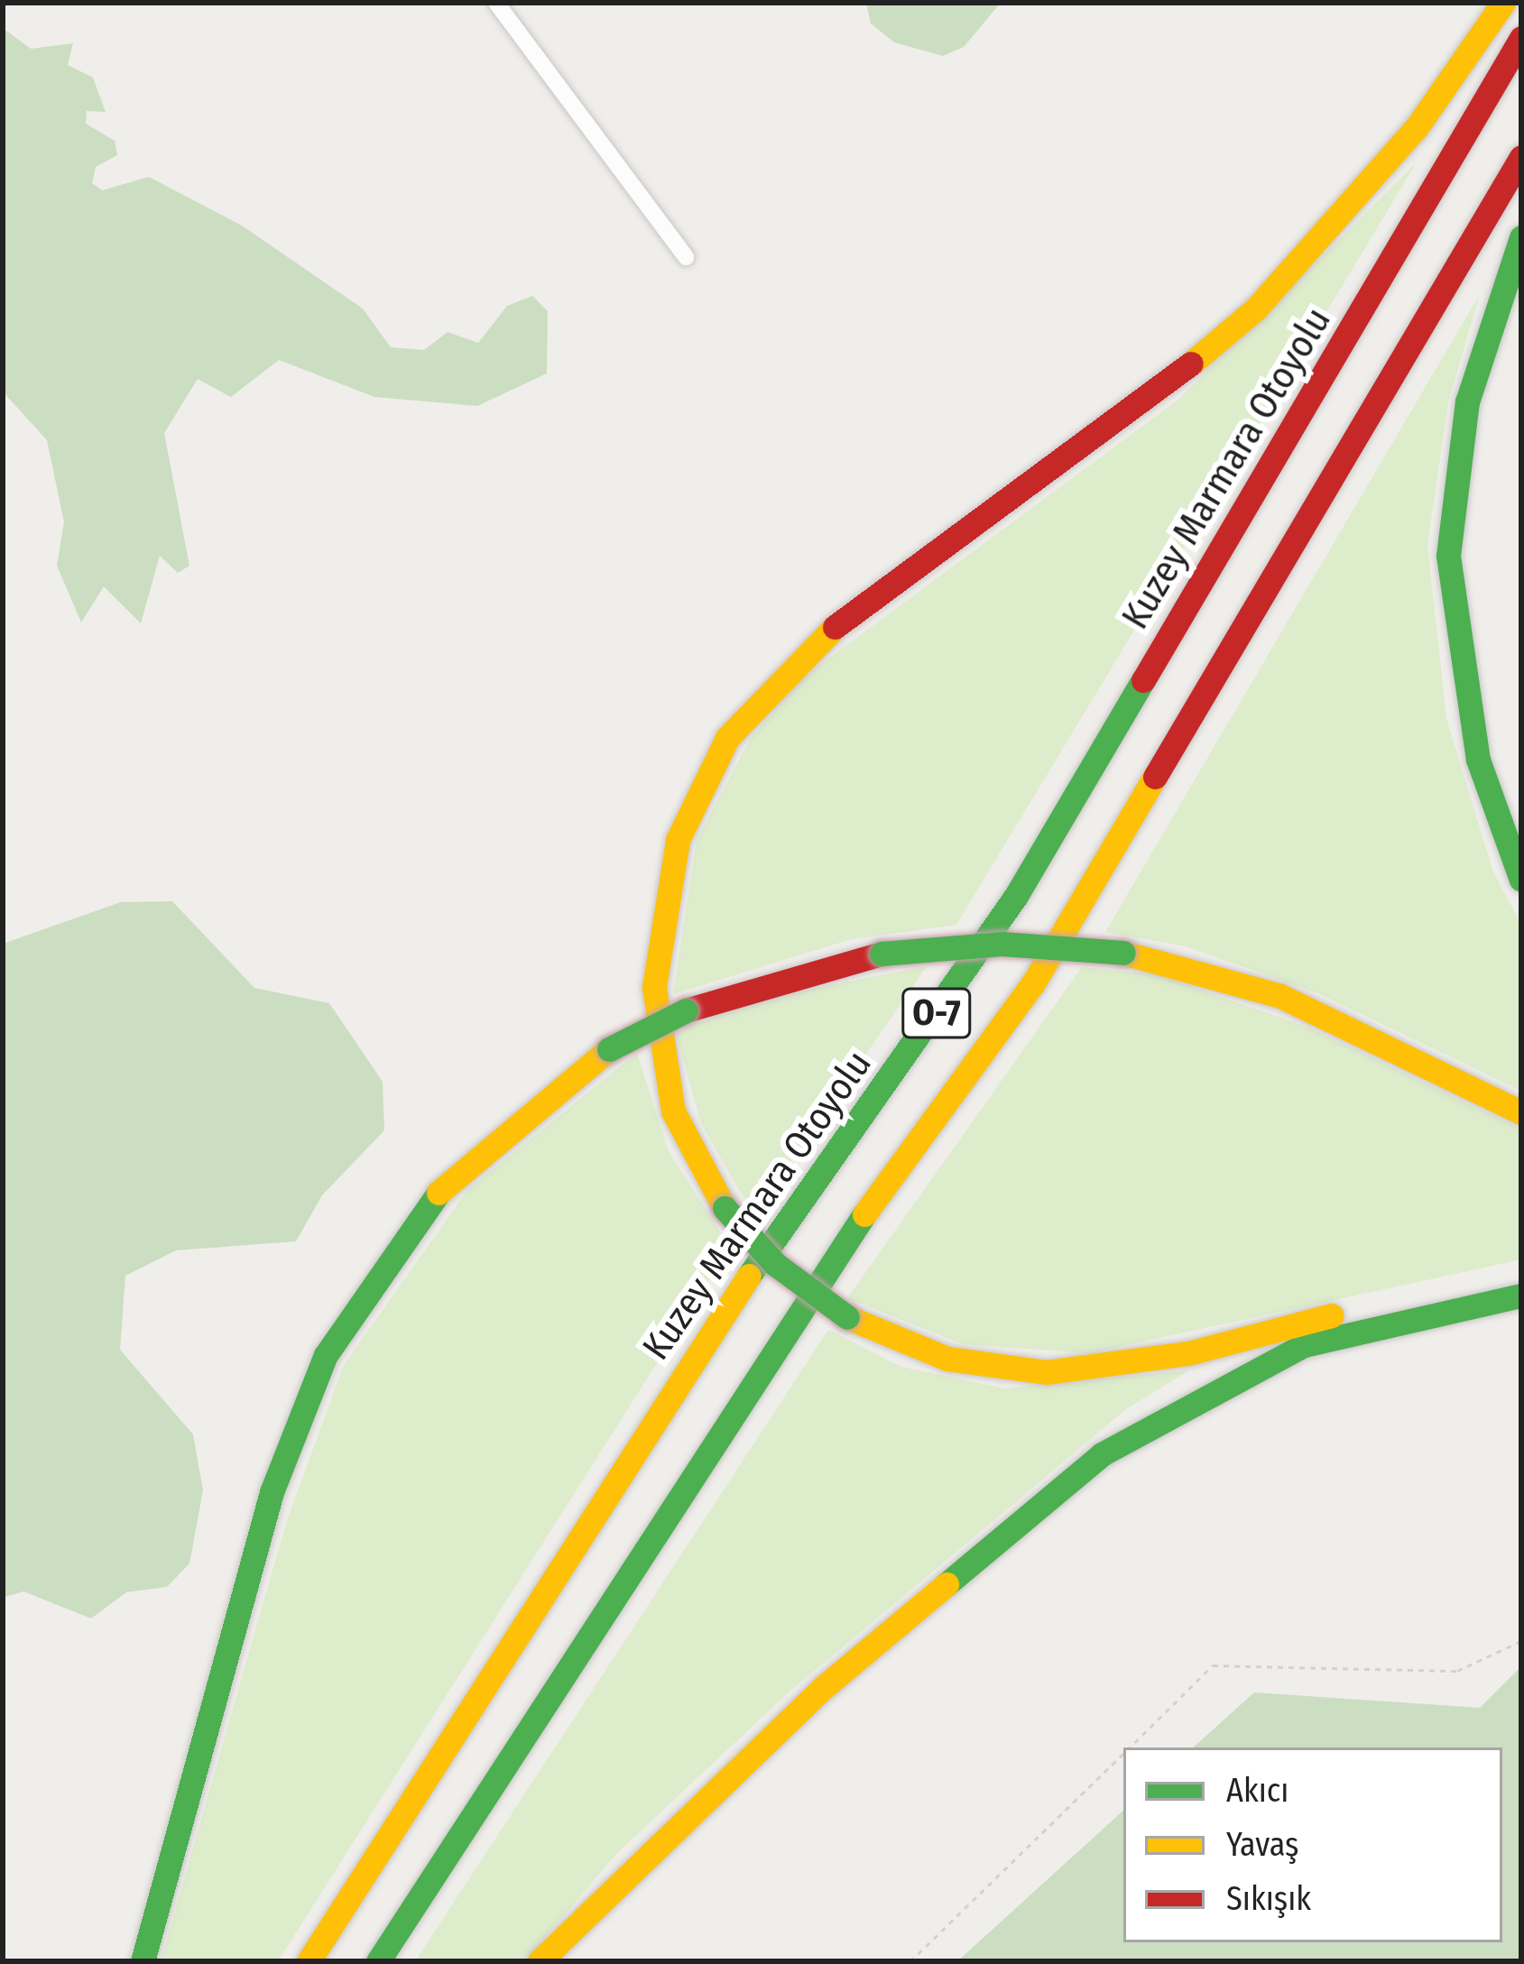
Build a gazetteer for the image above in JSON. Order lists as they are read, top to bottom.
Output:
{
  "streets": {
    "highway": ["Kuzey Marmara Otoyolu", "O-7"]
  },
  "legend": ["Akıcı", "Yavaş", "Sıkışık"]
}
